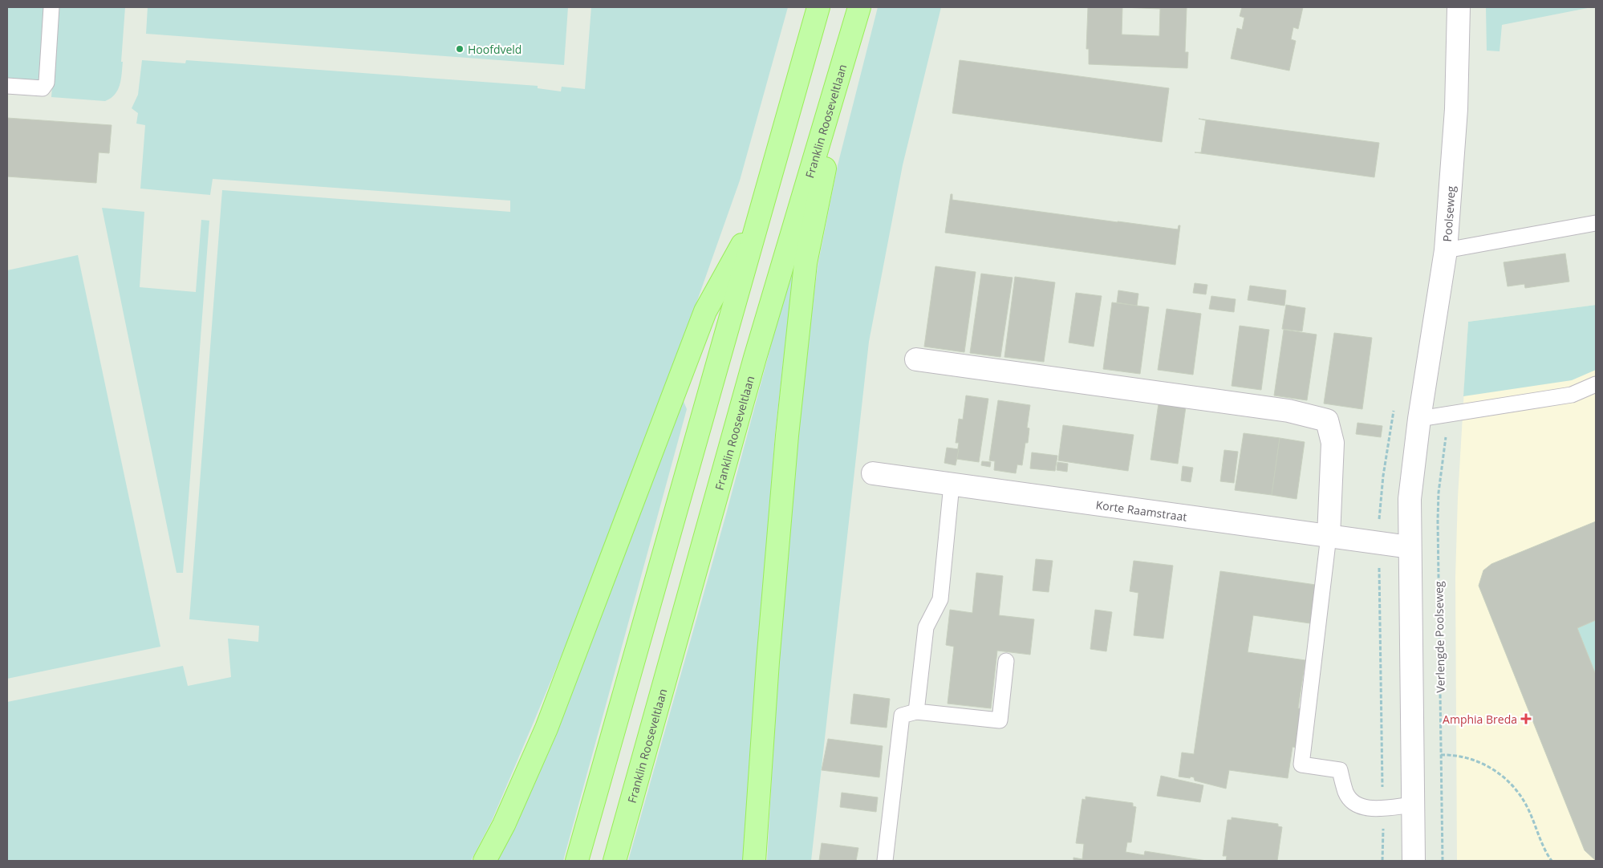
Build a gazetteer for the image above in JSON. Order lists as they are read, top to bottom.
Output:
{
  "streets": {
    "main road": ["Franklin Rooseveltlaan"],
    "street": ["Poolseweg", "Korte Raamstraat"],
    "path": ["Verlengde Poolseweg"]
  },
  "places": {
    "other": ["Hoofdveld"],
    "health": ["Amphia Breda"]
  }
}
